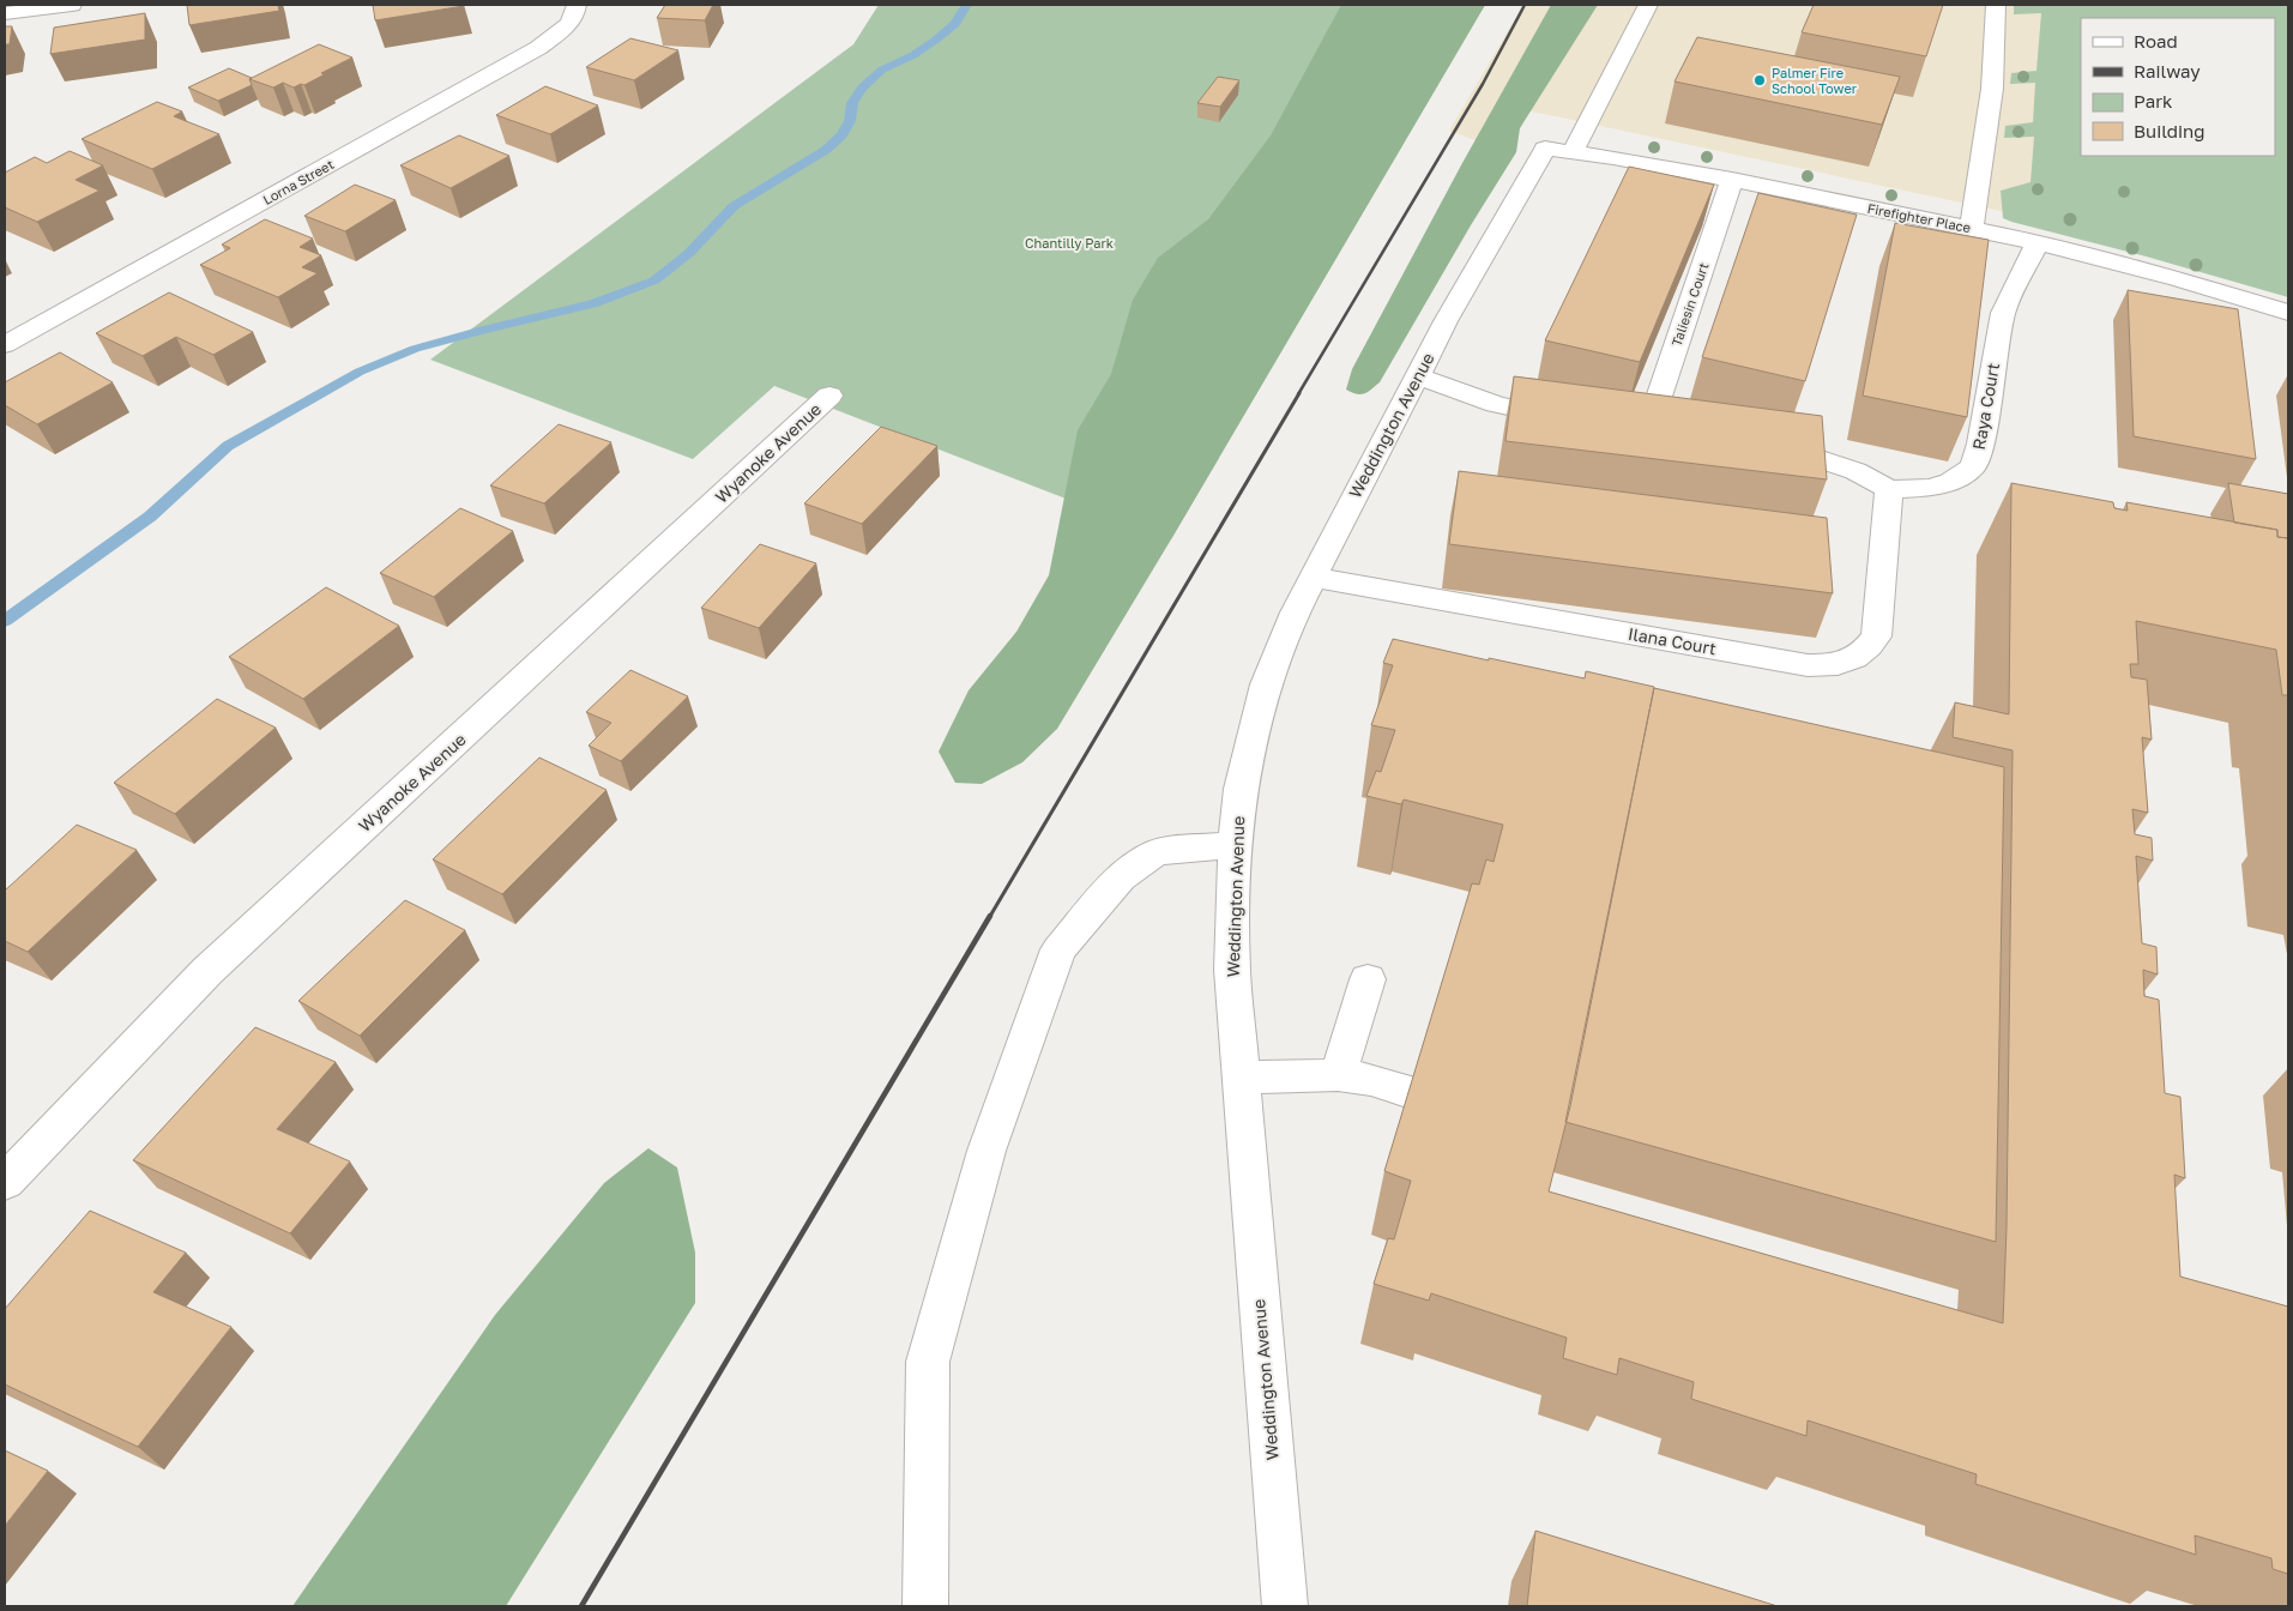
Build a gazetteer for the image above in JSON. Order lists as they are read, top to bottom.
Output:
{
  "streets": {
    "street": [
      "Lorna Street",
      "Firefighter Place",
      "Taliesin Court",
      "Raya Court",
      "Weddington Avenue",
      "Wyanoke Avenue",
      "Ilana Court"
    ]
  },
  "crossings": [
    ["Firefighter Place", "Taliesin Court"],
    ["Firefighter Place", "Raya Court"],
    ["Firefighter Place", "Weddington Avenue"],
    ["Raya Court", "Ilana Court"],
    ["Weddington Avenue", "Ilana Court"]
  ],
  "parks": ["Chantilly Park"],
  "places": ["Palmer Fire School Tower"],
  "legend": [
    "Road",
    "Railway",
    "Park",
    "Building"
  ]
}
